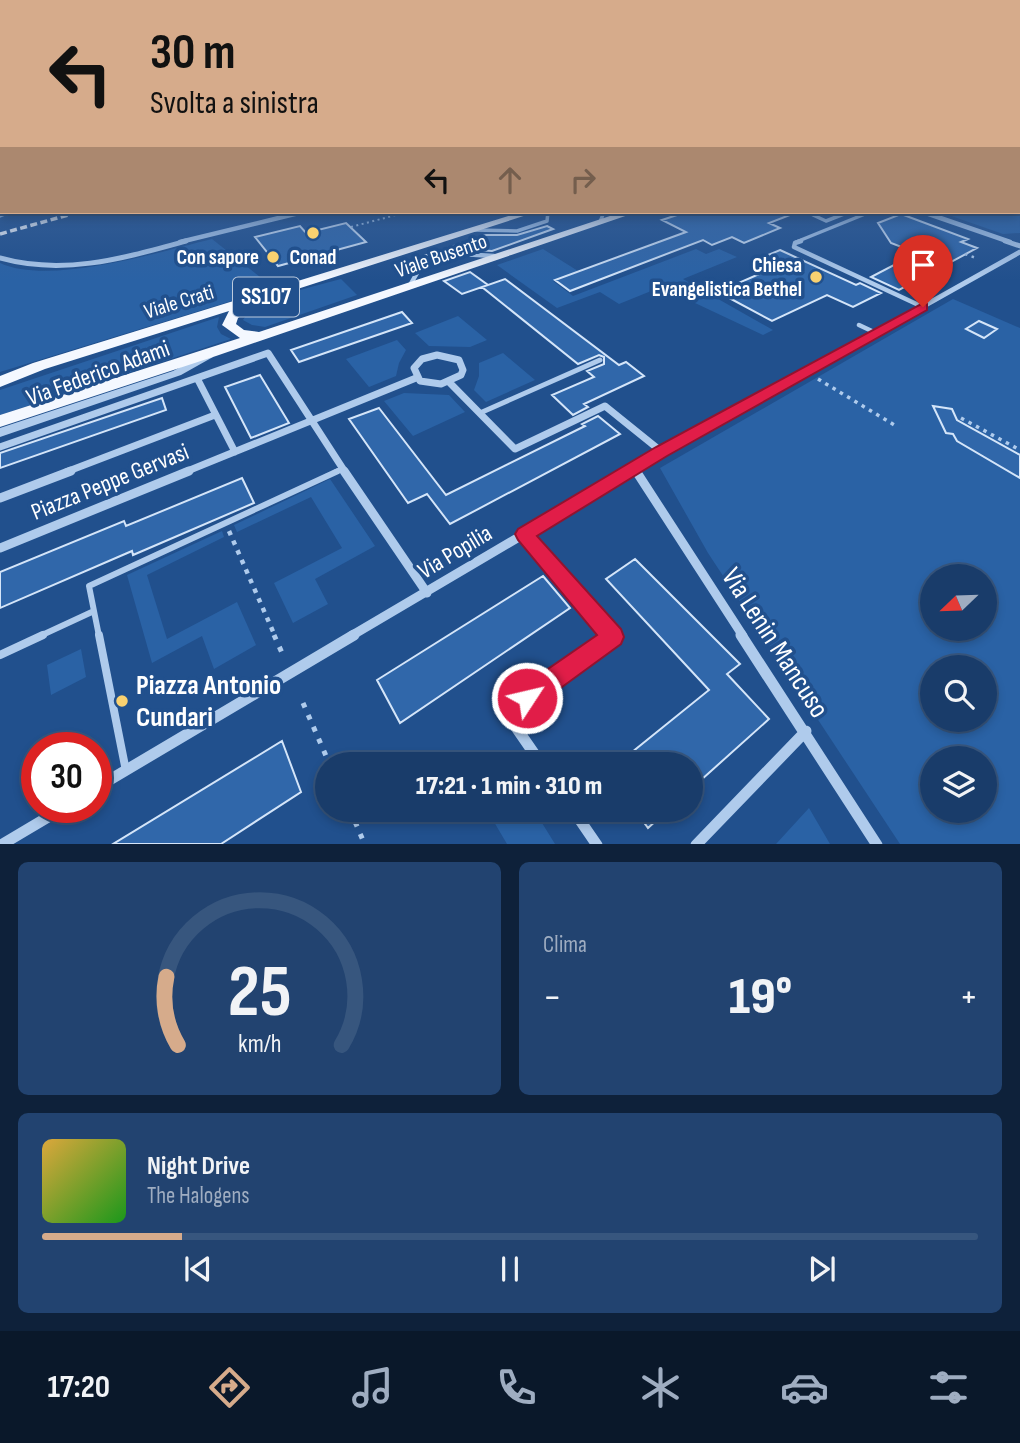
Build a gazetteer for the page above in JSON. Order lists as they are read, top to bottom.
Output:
{
  "streets": {
    "main road": [
      "Viale Busento",
      "SS107",
      "Viale Crati",
      "Via Federico Adami"
    ],
    "street": ["Piazza Peppe Gervasi", "Via Popilia", "Via Lenin Mancuso"]
  },
  "crossings": [
    ["Viale Busento", "Via Federico Adami"],
    ["Via Popilia", "Via Lenin Mancuso"]
  ],
  "places": [
    "Conad",
    "Con sapore",
    "Chiesa Evangelistica Bethel",
    "Piazza Antonio Cundari"
  ],
  "north": "bottom left",
  "page": {
    "turn": ["30 m", "Svolta a sinistra"],
    "limit": "30",
    "trip": "17:21 · 1 min · 310 m",
    "tile": "Clima",
    "heat": ["−", "19°", "+"],
    "song": ["Night Drive", "The Halogens"],
    "tabs": "17:20",
    "gauge": ["25", "km/h"]
  }
}
